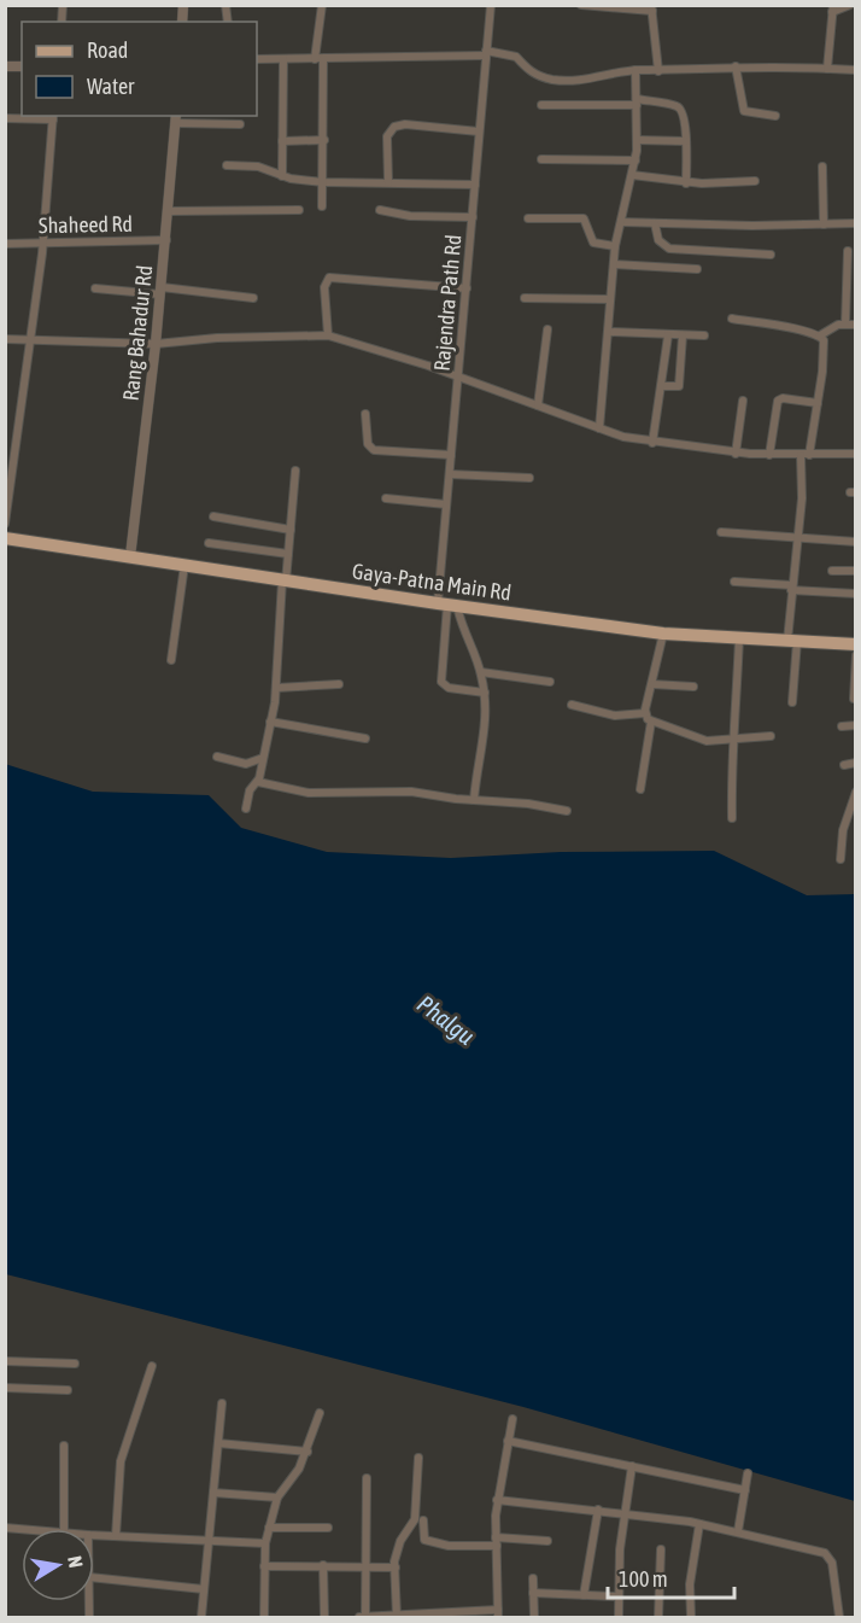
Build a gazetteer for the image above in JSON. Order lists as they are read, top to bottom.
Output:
{
  "streets": {
    "main road": ["Gaya-Patna Main Rd"],
    "street": ["Shaheed Rd", "Rajendra Path Rd", "Rang Bahadur Rd"]
  },
  "crossings": [
    ["Shaheed Rd", "Rang Bahadur Rd"],
    ["Rajendra Path Rd", "Gaya-Patna Main Rd"],
    ["Rang Bahadur Rd", "Gaya-Patna Main Rd"]
  ],
  "water": ["Phalgu"],
  "legend": ["Road", "Water"],
  "scale_bar": "100 m",
  "north": "right"
}
